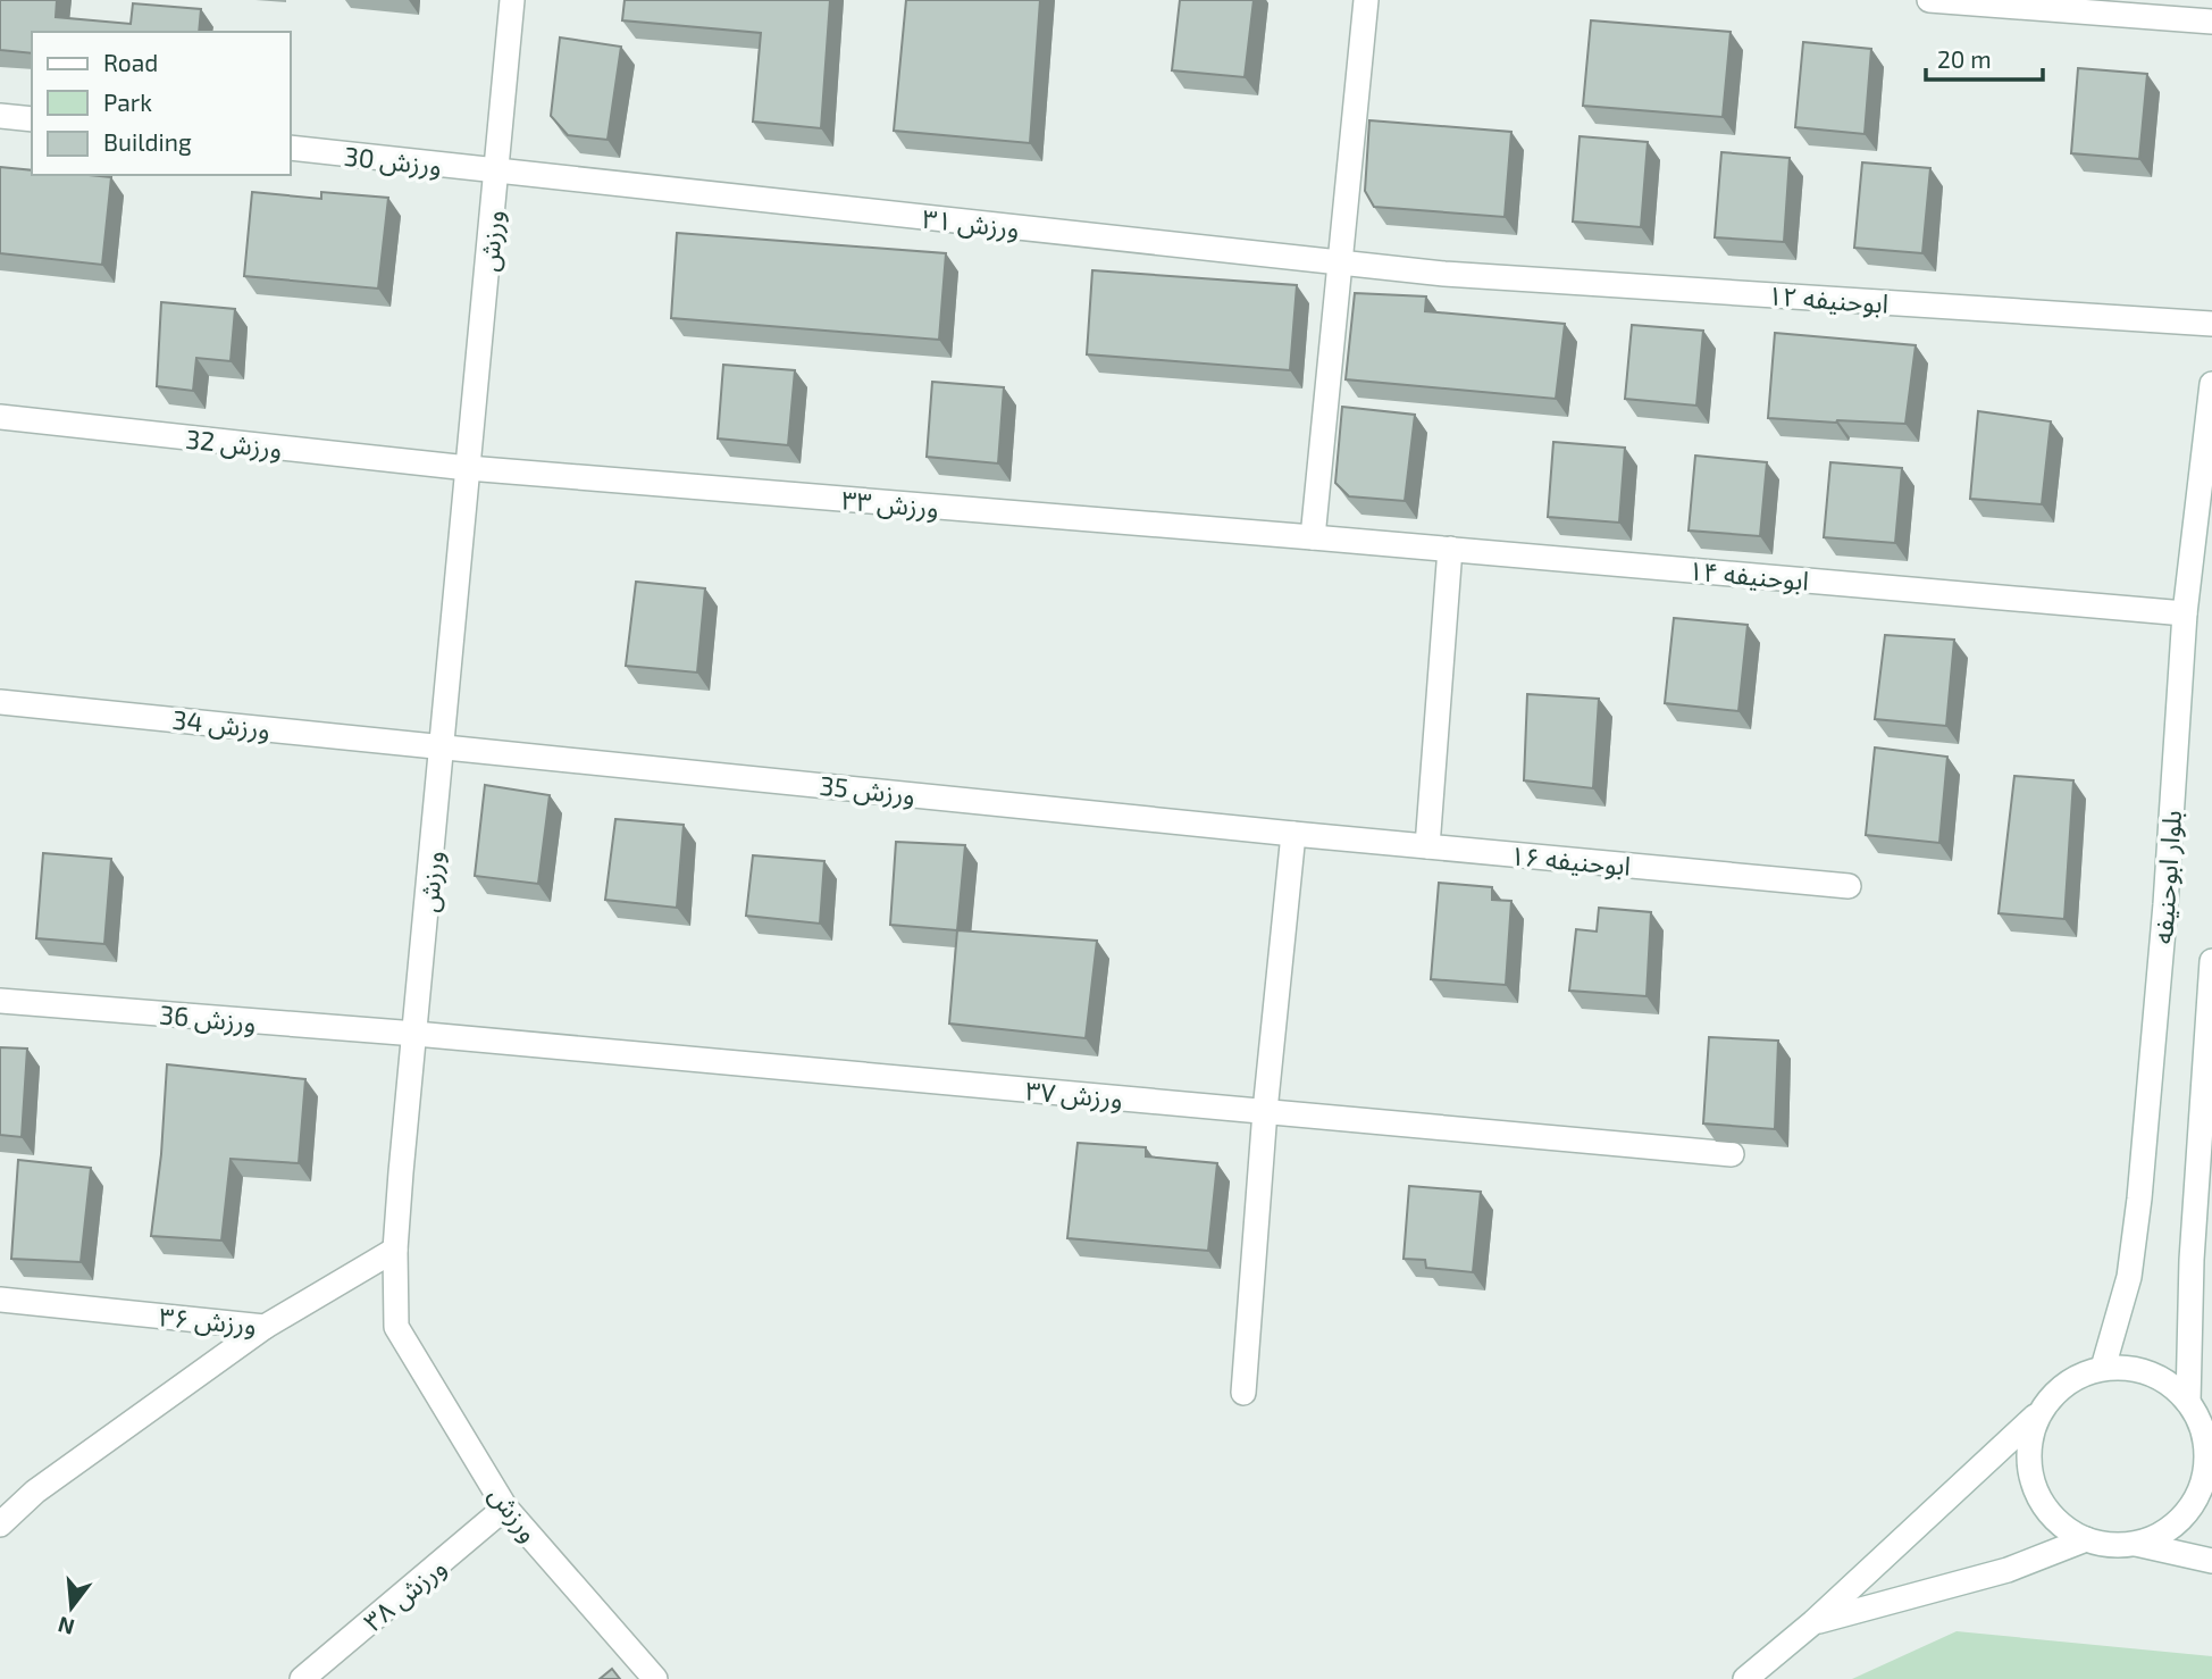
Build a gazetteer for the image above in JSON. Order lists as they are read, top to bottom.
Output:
{
  "streets": {
    "street": [
      "ورزش 30",
      "ورزش ۳۱",
      "ورزش",
      "ابوحنیفه ۱۲",
      "ورزش 32",
      "ورزش ۳۳",
      "ابوحنیفه ۱۴",
      "ورزش 34",
      "ورزش 35",
      "ابوحنیفه ۱۶",
      "بلوار ابوحنیفه",
      "ورزش 36",
      "ورزش ۳۷",
      "ورزش ۳۶",
      "ورزش ۳۸"
    ]
  },
  "crossings": [
    ["ورزش 30", "ورزش ۳۱"],
    ["ورزش 30", "ورزش"],
    ["ورزش ۳۱", "ورزش"],
    ["ورزش ۳۱", "ابوحنیفه ۱۲"],
    ["ورزش", "ورزش 32"],
    ["ورزش", "ورزش ۳۳"],
    ["ورزش", "ورزش 34"],
    ["ورزش", "ورزش 35"],
    ["ورزش", "ورزش 36"],
    ["ورزش", "ورزش ۳۷"],
    ["ورزش", "ورزش ۳۶"],
    ["ورزش", "ورزش ۳۸"],
    ["ورزش 32", "ورزش ۳۳"],
    ["ورزش ۳۳", "ابوحنیفه ۱۴"],
    ["ابوحنیفه ۱۴", "بلوار ابوحنیفه"],
    ["ورزش 34", "ورزش 35"],
    ["ورزش 35", "ابوحنیفه ۱۶"],
    ["ورزش 36", "ورزش ۳۷"]
  ],
  "legend": ["Road", "Park", "Building"],
  "scale_bar": "20 m",
  "north": "bottom"
}
